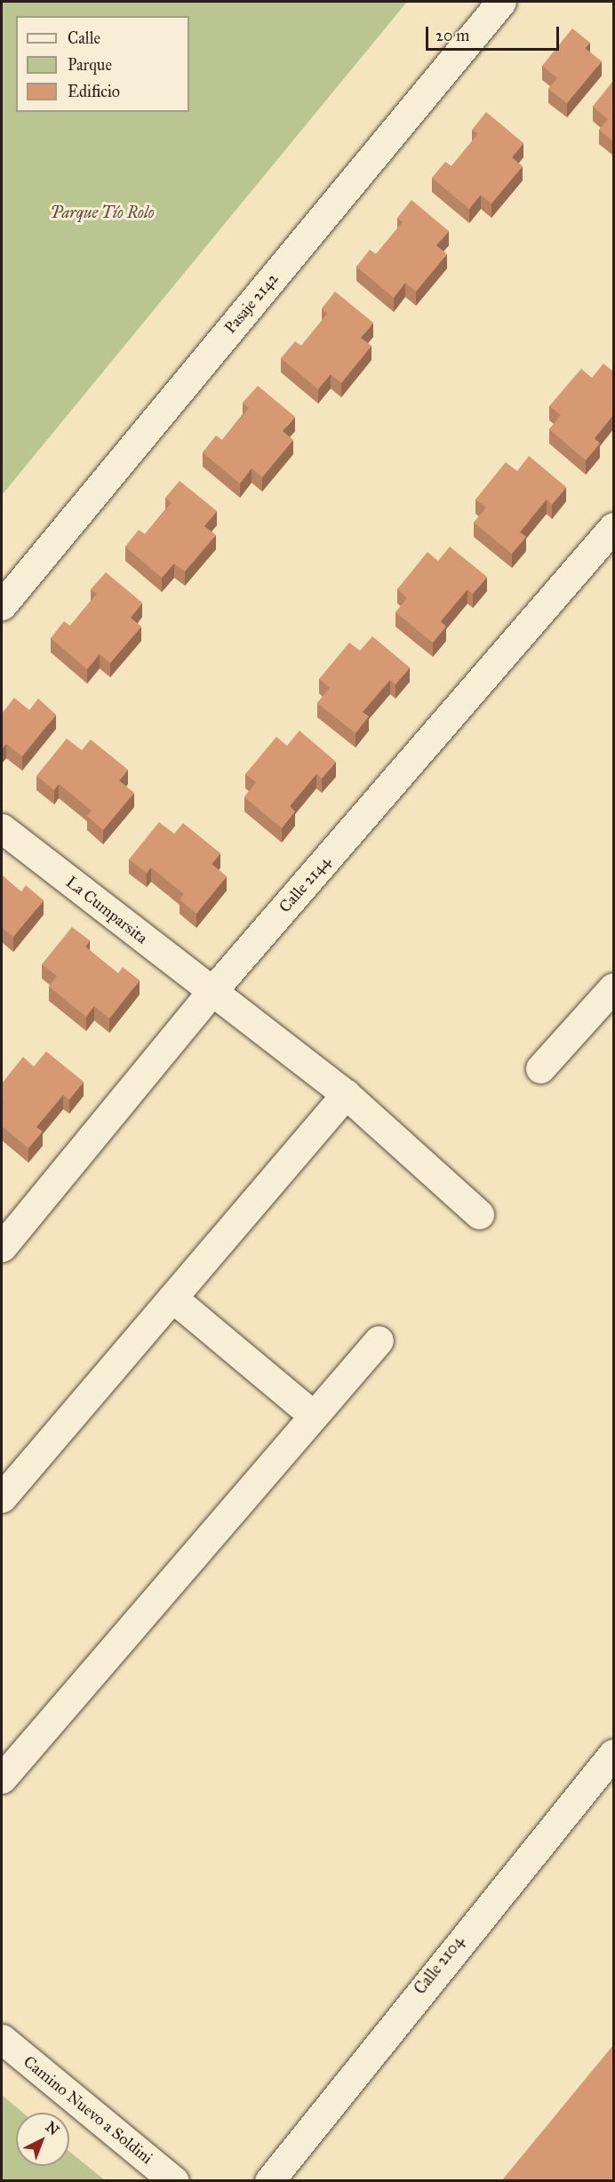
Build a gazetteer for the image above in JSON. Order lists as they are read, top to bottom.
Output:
{
  "streets": {
    "street": [
      "Pasaje 2142",
      "Calle 2144",
      "La Cumparsita",
      "Calle 2104",
      "Camino Nuevo a Soldini"
    ]
  },
  "crossings": [
    ["Calle 2144", "La Cumparsita"]
  ],
  "parks": ["Parque Tío Rolo"],
  "legend": ["Calle", "Parque", "Edificio"],
  "scale_bar": "20 m",
  "north": "top right"
}
